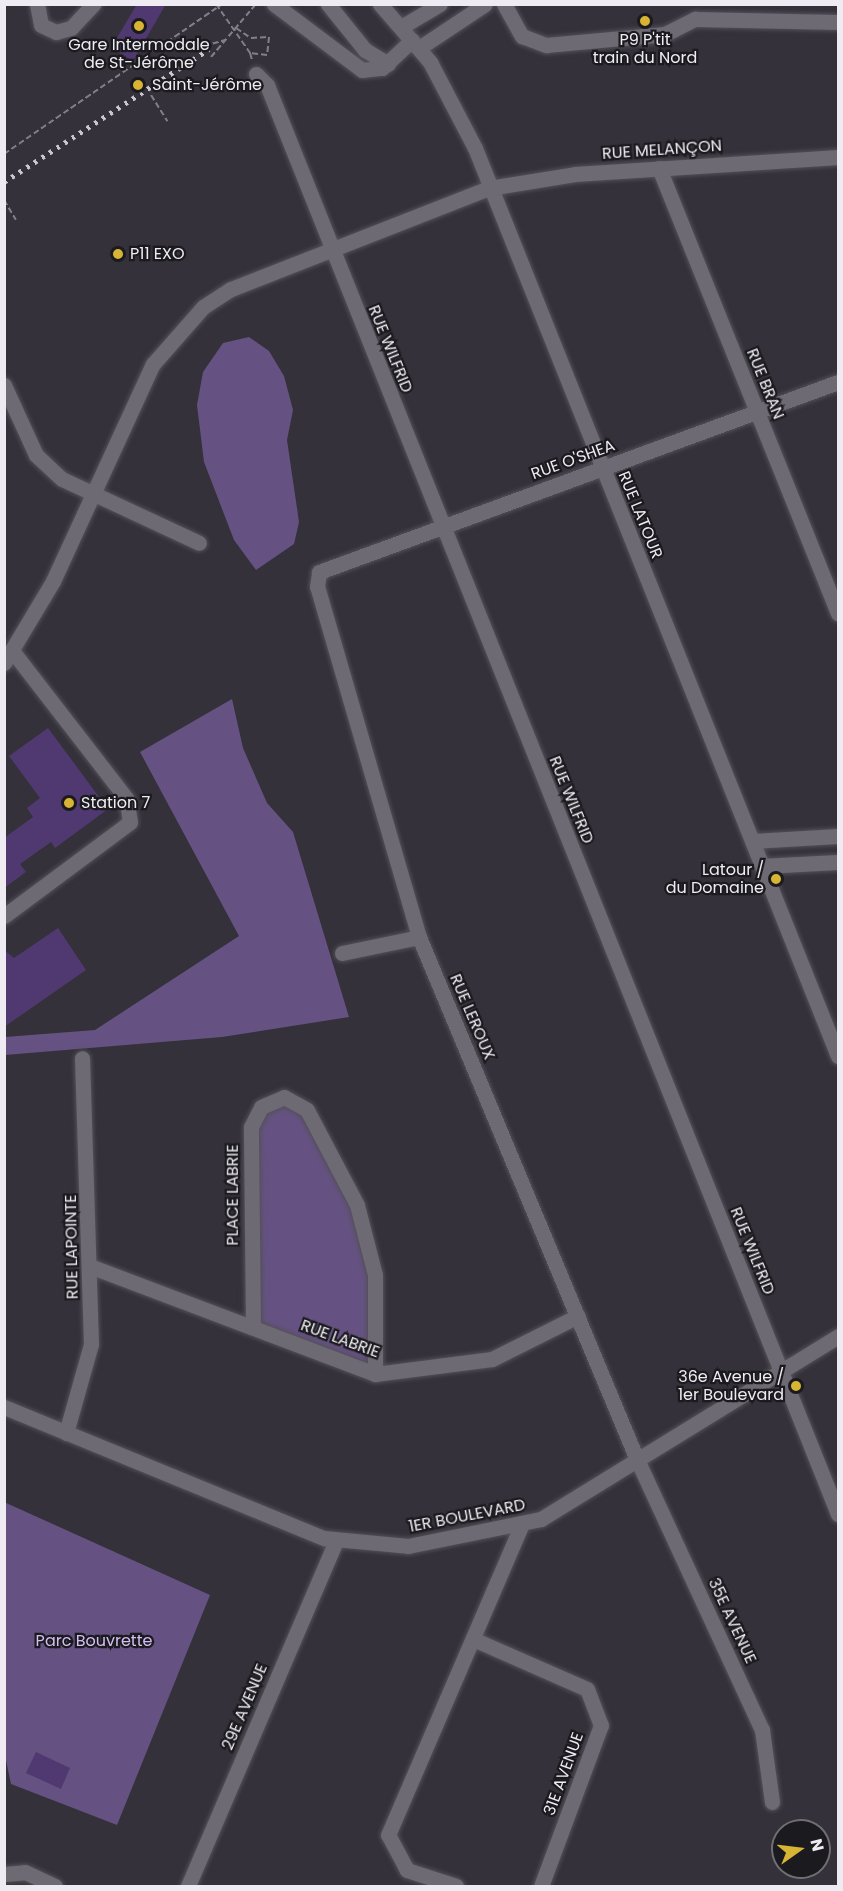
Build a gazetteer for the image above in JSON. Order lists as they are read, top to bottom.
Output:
{
  "streets": {
    "street": [
      "RUE MELANÇON",
      "RUE WILFRID",
      "RUE BRAN",
      "RUE O'SHEA",
      "RUE LATOUR",
      "RUE LEROUX",
      "PLACE LABRIE",
      "RUE LAPOINTE",
      "RUE LABRIE",
      "1ER BOULEVARD",
      "35E AVENUE",
      "29E AVENUE",
      "31E AVENUE"
    ]
  },
  "crossings": [
    ["RUE MELANÇON", "RUE WILFRID"],
    ["RUE MELANÇON", "RUE BRAN"],
    ["RUE MELANÇON", "RUE LATOUR"],
    ["RUE WILFRID", "RUE O'SHEA"],
    ["RUE WILFRID", "1ER BOULEVARD"],
    ["RUE BRAN", "RUE O'SHEA"],
    ["RUE O'SHEA", "RUE LATOUR"],
    ["RUE O'SHEA", "RUE LEROUX"],
    ["RUE LEROUX", "RUE LABRIE"],
    ["RUE LEROUX", "1ER BOULEVARD"],
    ["RUE LEROUX", "35E AVENUE"],
    ["PLACE LABRIE", "RUE LABRIE"],
    ["RUE LAPOINTE", "RUE LABRIE"],
    ["RUE LAPOINTE", "1ER BOULEVARD"],
    ["1ER BOULEVARD", "35E AVENUE"],
    ["1ER BOULEVARD", "29E AVENUE"]
  ],
  "parks": ["Parc Bouvrette"],
  "places": [
    "P9 P'tit train du Nord",
    "Gare Intermodale de St-Jérôme",
    "Saint-Jérôme",
    "P11 EXO",
    "Station 7",
    "Latour / du Domaine",
    "36e Avenue / 1er Boulevard"
  ],
  "north": "right"
}
